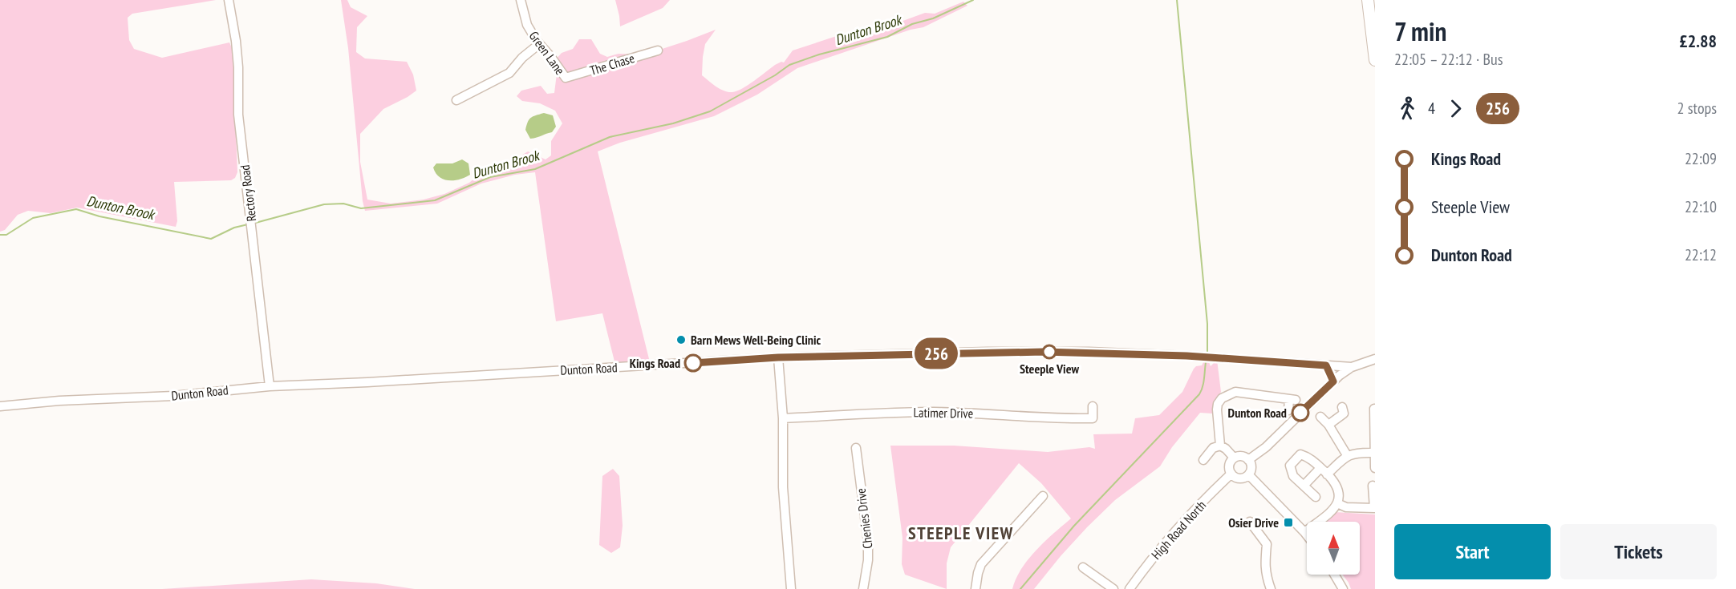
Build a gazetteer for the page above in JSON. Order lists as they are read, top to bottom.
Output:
{
  "streets": {
    "street": [
      "Green Lane",
      "The Chase",
      "Rectory Road",
      "Dunton Road",
      "Latimer Drive",
      "Chenies Drive",
      "High Road North"
    ]
  },
  "crossings": [
    ["Green Lane", "The Chase"],
    ["Rectory Road", "Dunton Road"]
  ],
  "districts": ["STEEPLE VIEW"],
  "water": ["Dunton Brook"],
  "places": {
    "other": [
      "Barn Mews Well-Being Clinic",
      "Steeple View",
      "Kings Road",
      "Dunton Road"
    ],
    "transit": ["Osier Drive"]
  },
  "lines": ["bus line 256"],
  "north": "top",
  "page": {
    "on_map": "256",
    "heading": ["7 min", "22:05 – 22:12 · Bus", "£2.88"],
    "legs": ["4", "256", "2 stops"],
    "list": [
      {
        "name": "Kings Road",
        "value": "22:09"
      },
      {
        "name": "Steeple View",
        "value": "22:10"
      },
      {
        "name": "Dunton Road",
        "value": "22:12"
      }
    ],
    "buttons": ["Start", "Tickets"]
  }
}
